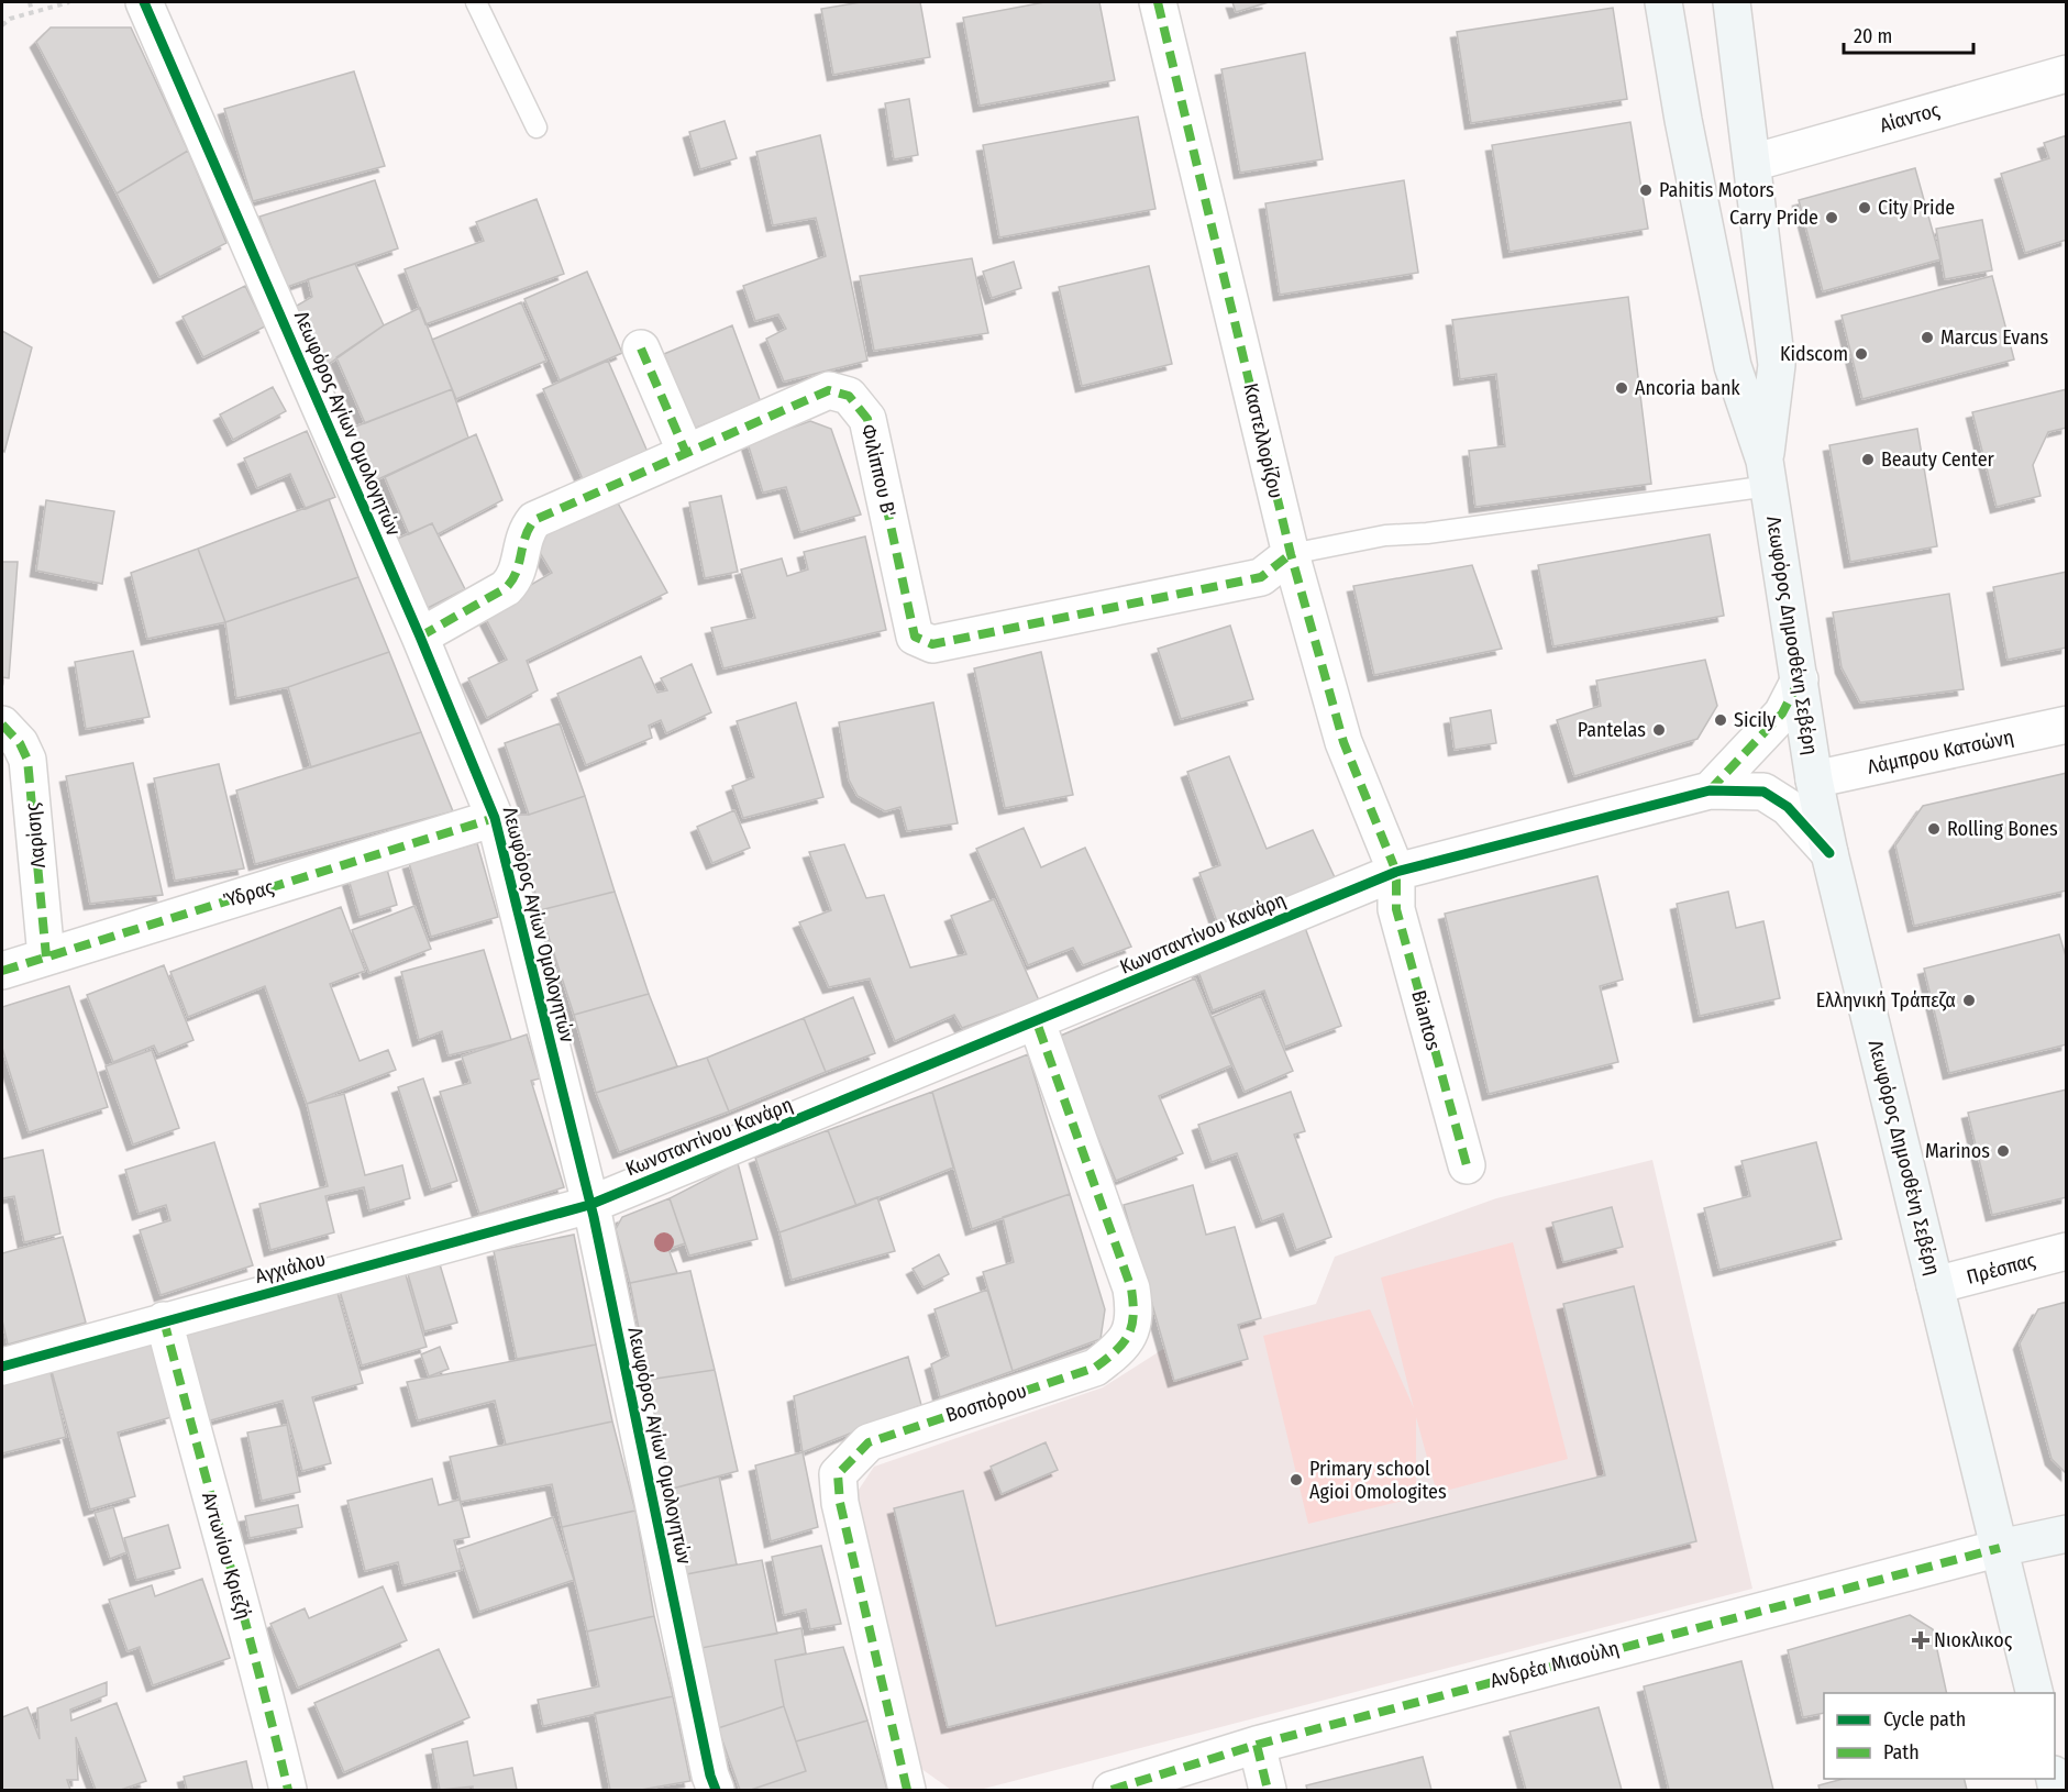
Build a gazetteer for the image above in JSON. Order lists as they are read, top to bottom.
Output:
{
  "streets": {
    "main road": ["Λεωφόρος Δημοσθένη Σεβέρη"],
    "street": [
      "Αίαντος",
      "Λεωφόρος Αγίων Ομολογητών",
      "Καστελλορίζου",
      "Φιλίππου Β'",
      "Λάμπρου Κατσώνη",
      "Λαρίσης",
      "Ύδρας",
      "Κωνσταντίνου Κανάρη",
      "Biantos",
      "Αγχιάλου",
      "Πρέσπας",
      "Βοσπόρου",
      "Αντωνίου Κριεζή",
      "Ανδρέα Μιαούλη"
    ]
  },
  "crossings": [
    ["Αίαντος", "Λεωφόρος Δημοσθένη Σεβέρη"],
    ["Λεωφόρος Αγίων Ομολογητών", "Φιλίππου Β'"],
    ["Λεωφόρος Αγίων Ομολογητών", "Ύδρας"],
    ["Λεωφόρος Αγίων Ομολογητών", "Κωνσταντίνου Κανάρη"],
    ["Λεωφόρος Αγίων Ομολογητών", "Αγχιάλου"],
    ["Καστελλορίζου", "Φιλίππου Β'"],
    ["Καστελλορίζου", "Κωνσταντίνου Κανάρη"],
    ["Καστελλορίζου", "Biantos"],
    ["Λεωφόρος Δημοσθένη Σεβέρη", "Λάμπρου Κατσώνη"],
    ["Λεωφόρος Δημοσθένη Σεβέρη", "Κωνσταντίνου Κανάρη"],
    ["Λεωφόρος Δημοσθένη Σεβέρη", "Πρέσπας"],
    ["Λεωφόρος Δημοσθένη Σεβέρη", "Ανδρέα Μιαούλη"],
    ["Λαρίσης", "Ύδρας"],
    ["Κωνσταντίνου Κανάρη", "Biantos"],
    ["Κωνσταντίνου Κανάρη", "Αγχιάλου"],
    ["Κωνσταντίνου Κανάρη", "Βοσπόρου"],
    ["Αγχιάλου", "Αντωνίου Κριεζή"]
  ],
  "places": {
    "other": [
      "Pahitis Motors",
      "City Pride",
      "Carry Pride",
      "Marcus Evans",
      "Kidscom",
      "Ancoria bank",
      "Beauty Center",
      "Sicily",
      "Pantelas",
      "Rolling Bones",
      "Ελληνική Τράπεζα",
      "Marinos",
      "Primary school Agioi Omologites"
    ],
    "health": ["Νιοκλικος"]
  },
  "legend": ["Cycle path", "Path"],
  "scale_bar": "20 m"
}
